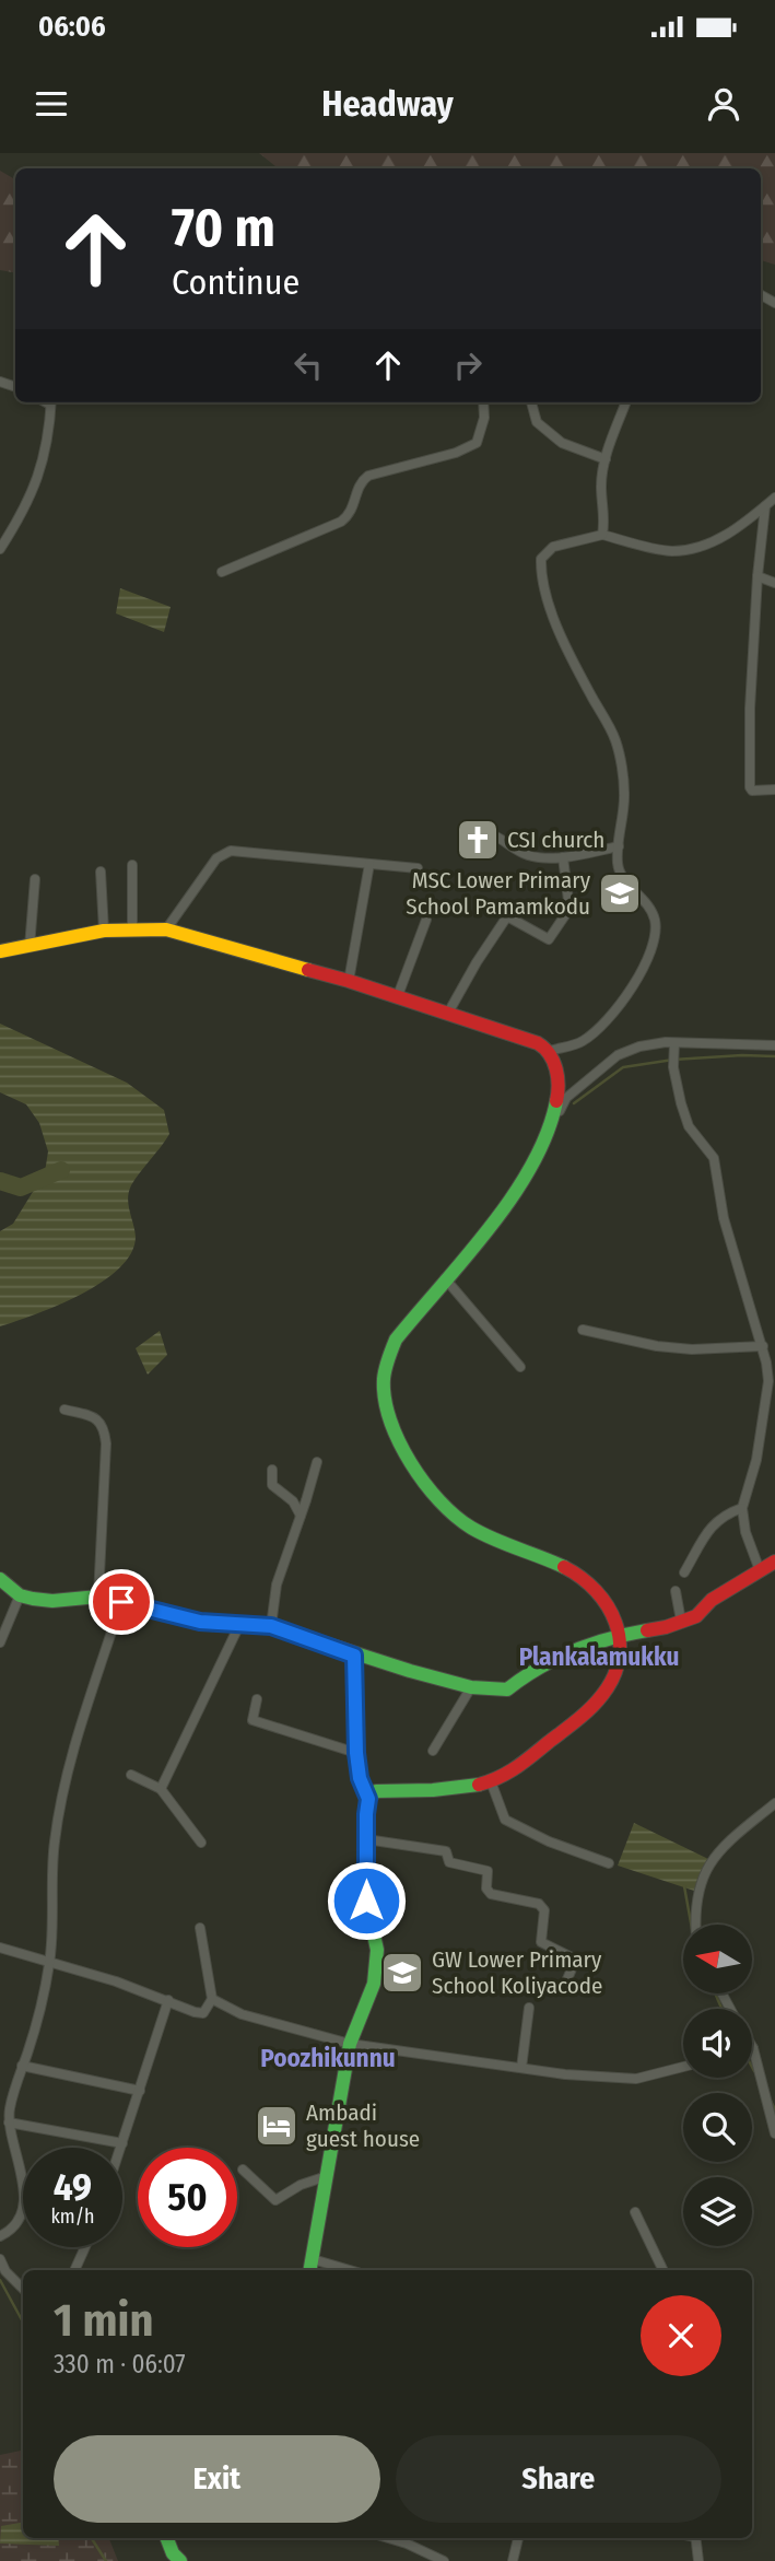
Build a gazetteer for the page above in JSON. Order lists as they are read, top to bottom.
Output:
{
  "districts": ["Plankalamukku", "Poozhikunnu"],
  "places": {
    "church": ["CSI church"],
    "school or university": ["MSC Lower Primary School Pamamkodu", "GW Lower Primary School Koliyacode"],
    "hotel": ["Ambadi guest house"]
  },
  "north": "left",
  "page": {
    "status": "06:06",
    "header": "Headway",
    "turn": ["70 m", "Continue"],
    "speed": "49 km/h",
    "limit": "50",
    "heading": ["1 min", "330 m · 06:07"],
    "buttons": ["Exit", "Share"]
  }
}
